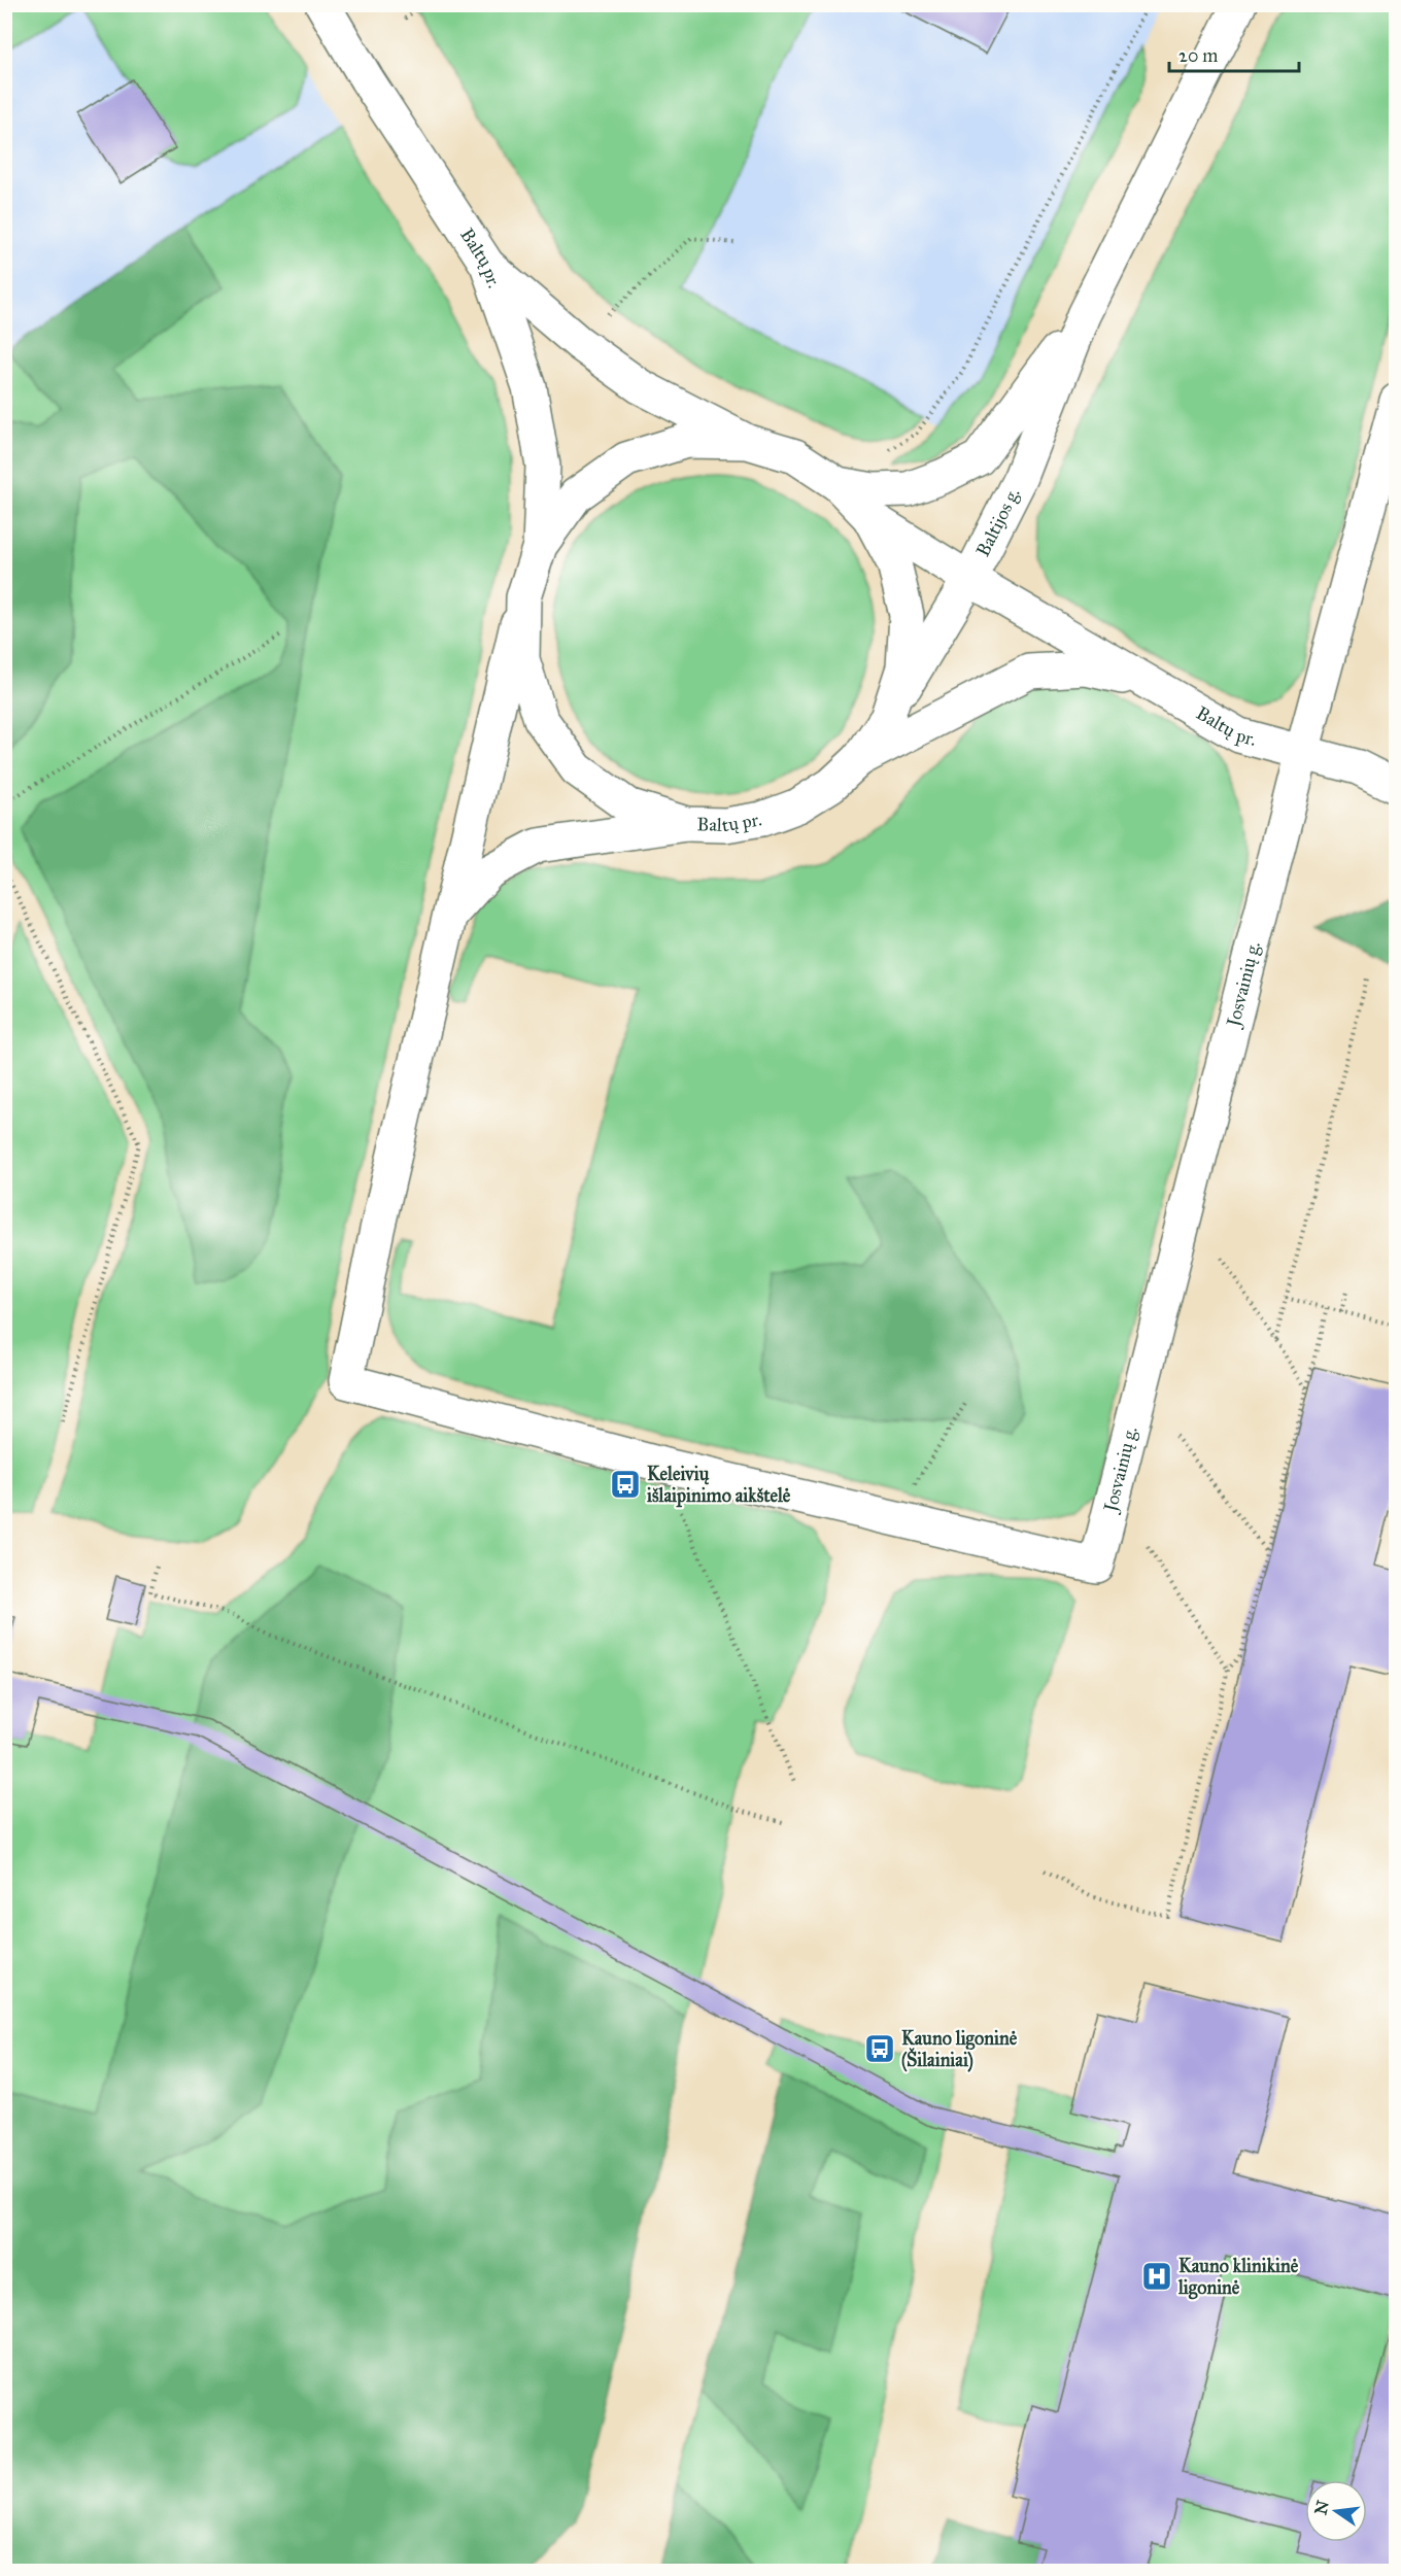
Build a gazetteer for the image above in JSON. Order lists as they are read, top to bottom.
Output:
{
  "streets": {
    "street": ["Baltų pr.", "Baltijos g.", "Josvainių g."]
  },
  "crossings": [
    ["Baltų pr.", "Baltijos g."],
    ["Baltų pr.", "Josvainių g."]
  ],
  "places": {
    "bus stop": ["Keleivių išlaipinimo aikštelė", "Kauno ligoninė (Šilainiai)"],
    "hospital": ["Kauno klinikinė ligoninė"]
  },
  "scale_bar": "20 m",
  "north": "left"
}
